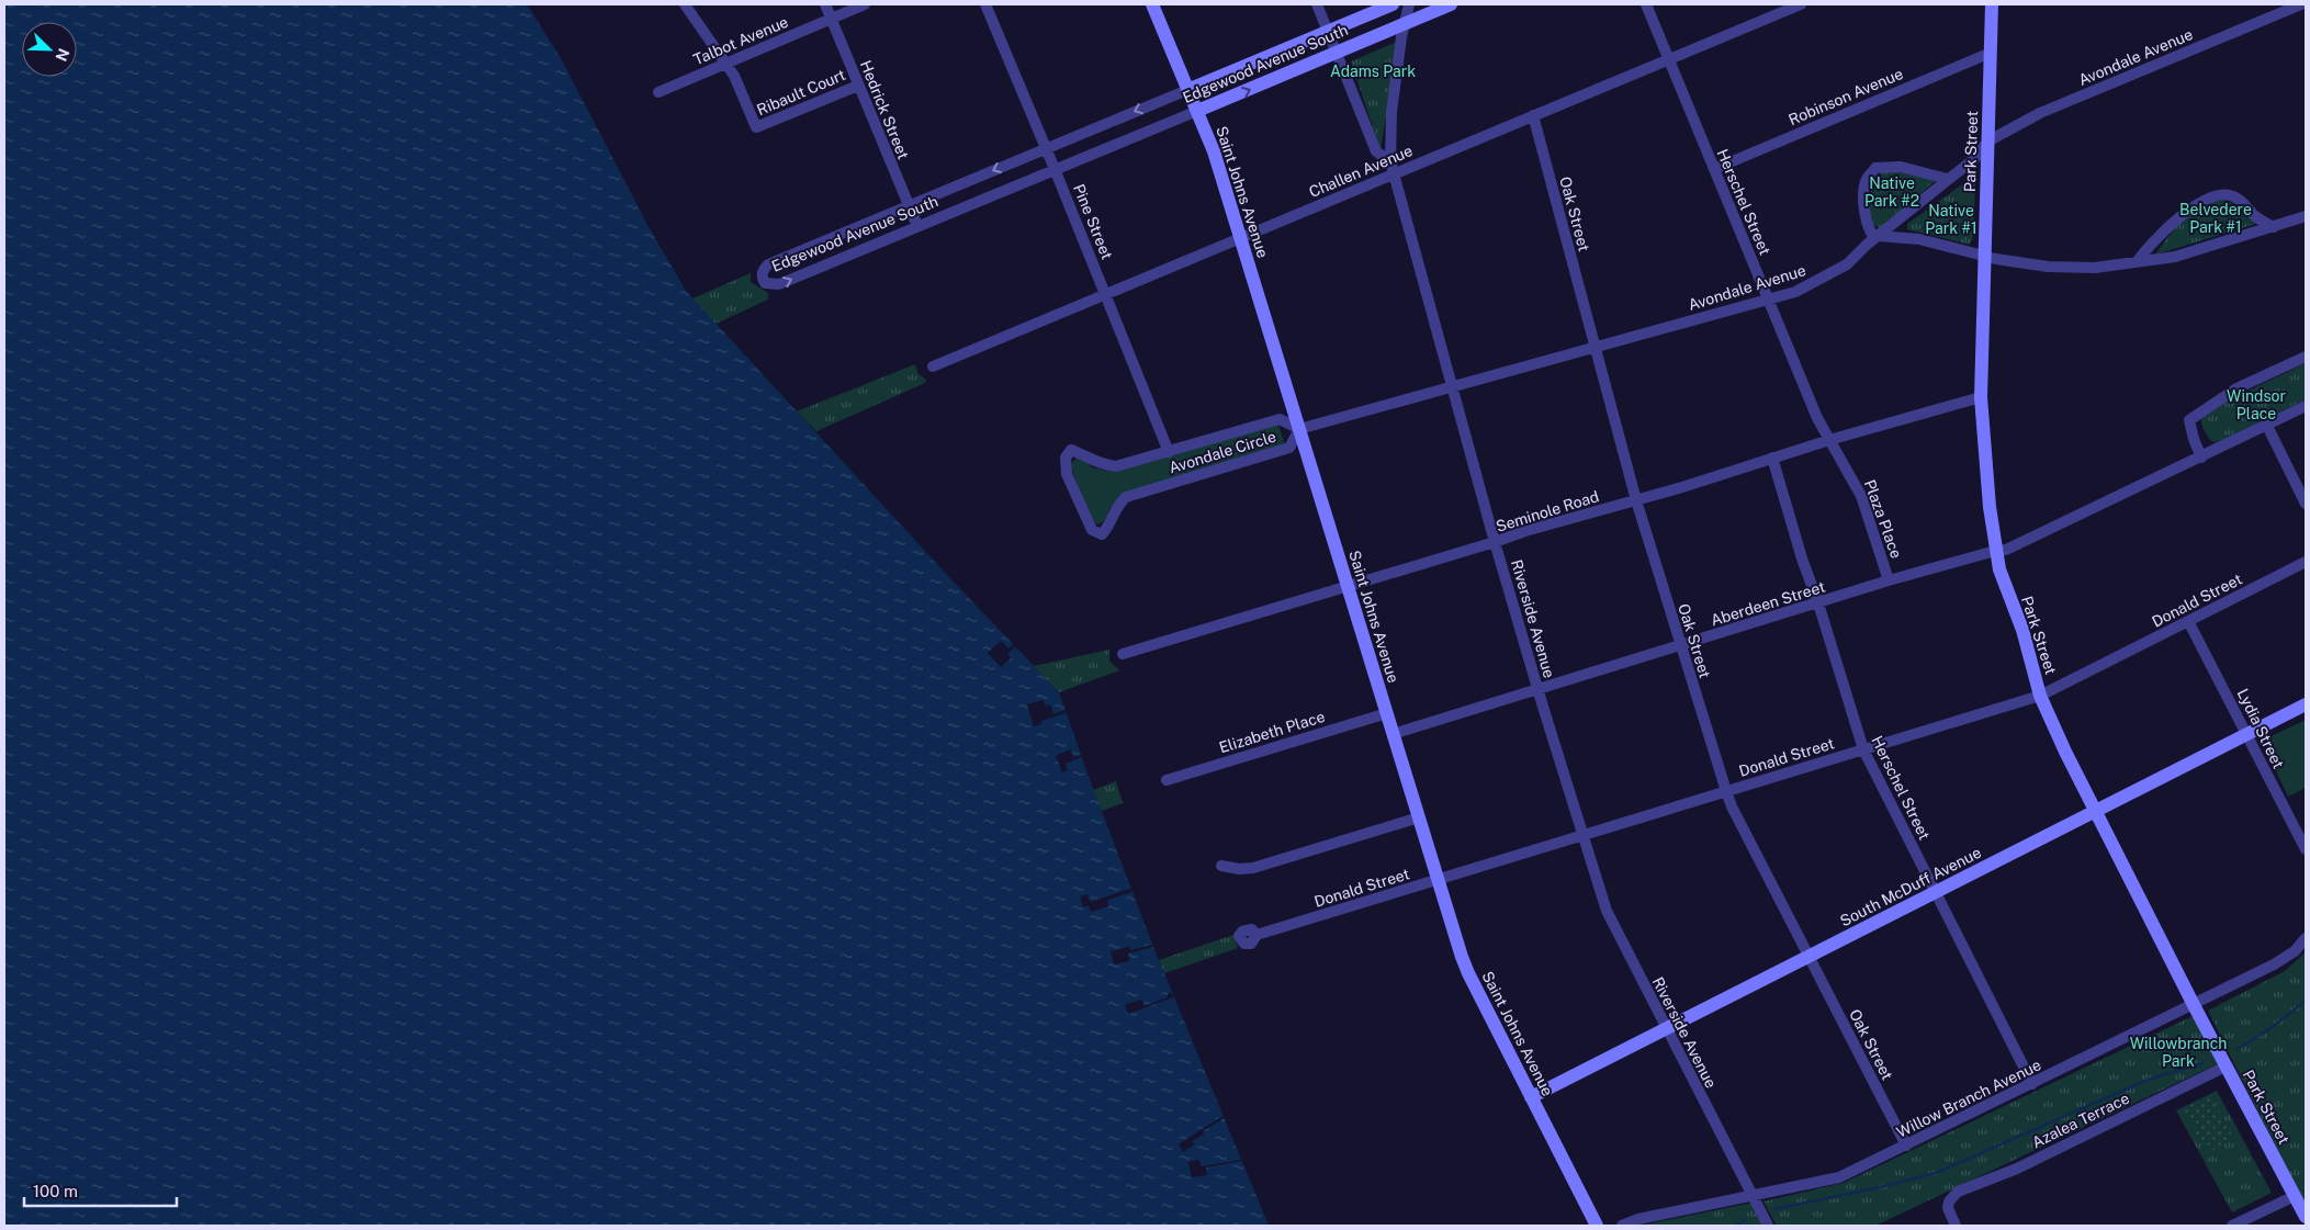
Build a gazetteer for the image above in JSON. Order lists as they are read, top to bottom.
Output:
{
  "streets": {
    "main road": [
      "Edgewood Avenue South",
      "Park Street",
      "Saint Johns Avenue",
      "South McDuff Avenue"
    ],
    "street": [
      "Talbot Avenue",
      "Avondale Avenue",
      "Ribault Court",
      "Robinson Avenue",
      "Hedrick Street",
      "Challen Avenue",
      "Herschel Street",
      "Oak Street",
      "Pine Street",
      "Avondale Circle",
      "Seminole Road",
      "Plaza Place",
      "Donald Street",
      "Aberdeen Street",
      "Riverside Avenue",
      "Lydia Street",
      "Elizabeth Place",
      "Willow Branch Avenue",
      "Azalea Terrace"
    ]
  },
  "crossings": [
    ["Talbot Avenue", "Ribault Court"],
    ["Talbot Avenue", "Hedrick Street"],
    ["Avondale Avenue", "Park Street"],
    ["Avondale Avenue", "Saint Johns Avenue"],
    ["Avondale Avenue", "Herschel Street"],
    ["Avondale Avenue", "Oak Street"],
    ["Avondale Avenue", "Avondale Circle"],
    ["Avondale Avenue", "Riverside Avenue"],
    ["Edgewood Avenue South", "Hedrick Street"],
    ["Edgewood Avenue South", "Saint Johns Avenue"],
    ["Edgewood Avenue South", "Pine Street"],
    ["Edgewood Avenue South", "Riverside Avenue"],
    ["Ribault Court", "Hedrick Street"],
    ["Robinson Avenue", "Park Street"],
    ["Robinson Avenue", "Herschel Street"],
    ["Park Street", "Seminole Road"],
    ["Park Street", "Donald Street"],
    ["Park Street", "Aberdeen Street"],
    ["Park Street", "South McDuff Avenue"],
    ["Park Street", "Willow Branch Avenue"],
    ["Park Street", "Azalea Terrace"],
    ["Challen Avenue", "Saint Johns Avenue"],
    ["Challen Avenue", "Herschel Street"],
    ["Challen Avenue", "Oak Street"],
    ["Challen Avenue", "Pine Street"],
    ["Challen Avenue", "Riverside Avenue"],
    ["Saint Johns Avenue", "Avondale Circle"],
    ["Saint Johns Avenue", "Seminole Road"],
    ["Saint Johns Avenue", "Donald Street"],
    ["Saint Johns Avenue", "Aberdeen Street"],
    ["Saint Johns Avenue", "Elizabeth Place"],
    ["Saint Johns Avenue", "South McDuff Avenue"],
    ["Herschel Street", "Seminole Road"],
    ["Herschel Street", "Plaza Place"],
    ["Herschel Street", "Donald Street"],
    ["Herschel Street", "Aberdeen Street"],
    ["Herschel Street", "South McDuff Avenue"],
    ["Herschel Street", "Willow Branch Avenue"],
    ["Oak Street", "Seminole Road"],
    ["Oak Street", "Donald Street"],
    ["Oak Street", "Aberdeen Street"],
    ["Oak Street", "South McDuff Avenue"],
    ["Oak Street", "Willow Branch Avenue"],
    ["Pine Street", "Avondale Circle"],
    ["Seminole Road", "Plaza Place"],
    ["Seminole Road", "Riverside Avenue"],
    ["Plaza Place", "Aberdeen Street"],
    ["Donald Street", "Riverside Avenue"],
    ["Donald Street", "Lydia Street"],
    ["Aberdeen Street", "Riverside Avenue"],
    ["Riverside Avenue", "South McDuff Avenue"],
    ["Riverside Avenue", "Willow Branch Avenue"],
    ["Lydia Street", "South McDuff Avenue"]
  ],
  "parks": [
    "Adams Park",
    "Native Park #2",
    "Belvedere Park #1",
    "Native Park #1",
    "Windsor Place",
    "Willowbranch Park"
  ],
  "scale_bar": "100 m",
  "north": "bottom right"
}
